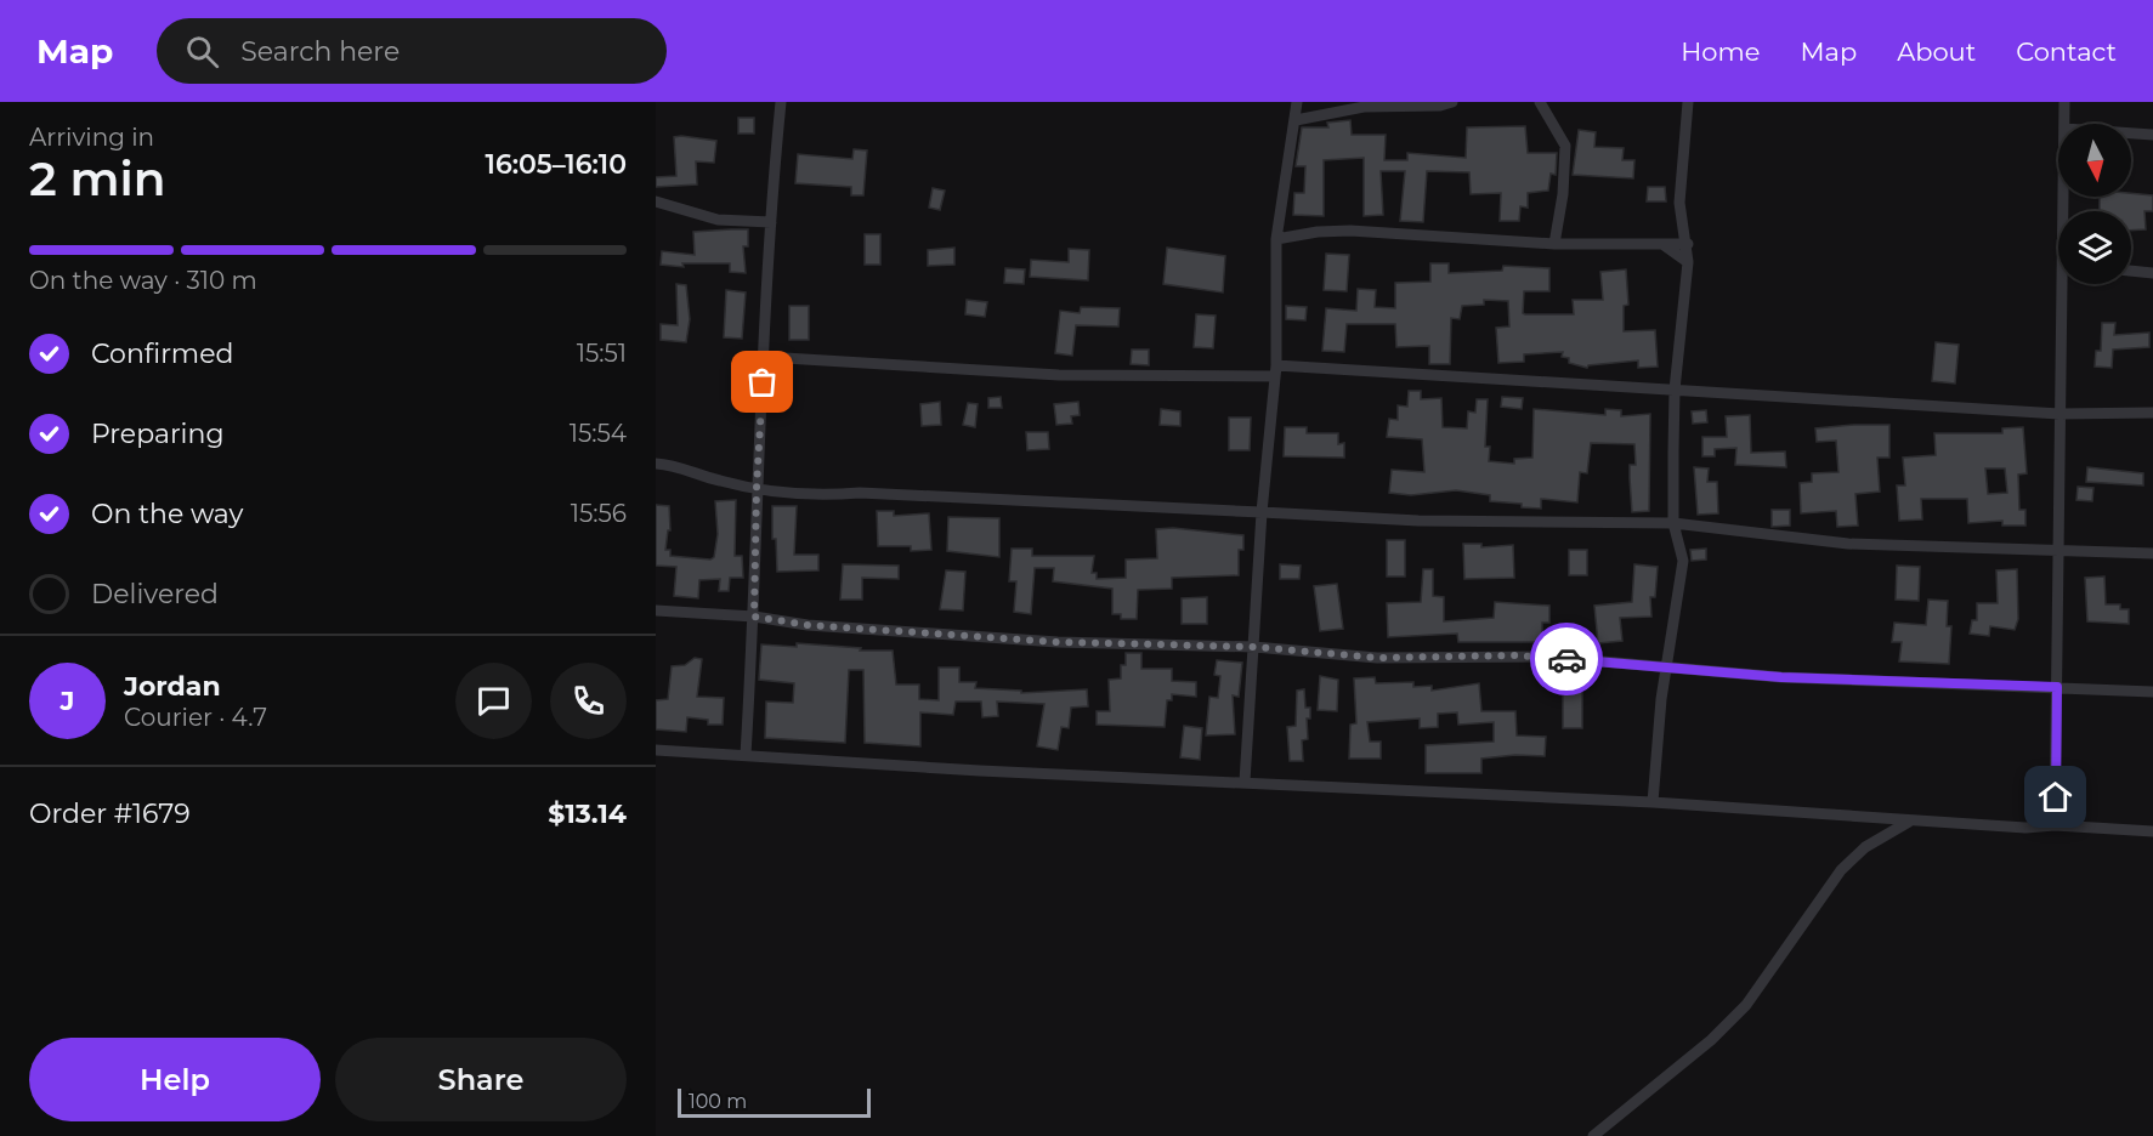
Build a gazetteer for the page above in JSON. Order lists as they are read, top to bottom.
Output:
{
  "scale_bar": "100 m",
  "north": "bottom",
  "page": {
    "header": "Map",
    "search": "Search here",
    "nav": [
      "Home",
      "Map",
      "About",
      "Contact"
    ],
    "heading": ["2 min", "Arriving in", "16:05–16:10"],
    "panel": [
      "Jordan",
      "Courier · 4.7",
      "Order #1679",
      "$13.14"
    ],
    "bar": "On the way · 310 m",
    "list": [
      ["Confirmed", "15:51"],
      ["Preparing", "15:54"],
      ["On the way", "15:56"],
      "Delivered"
    ],
    "round": "J",
    "buttons": ["Help", "Share"],
    "scale": "100 m"
  }
}
